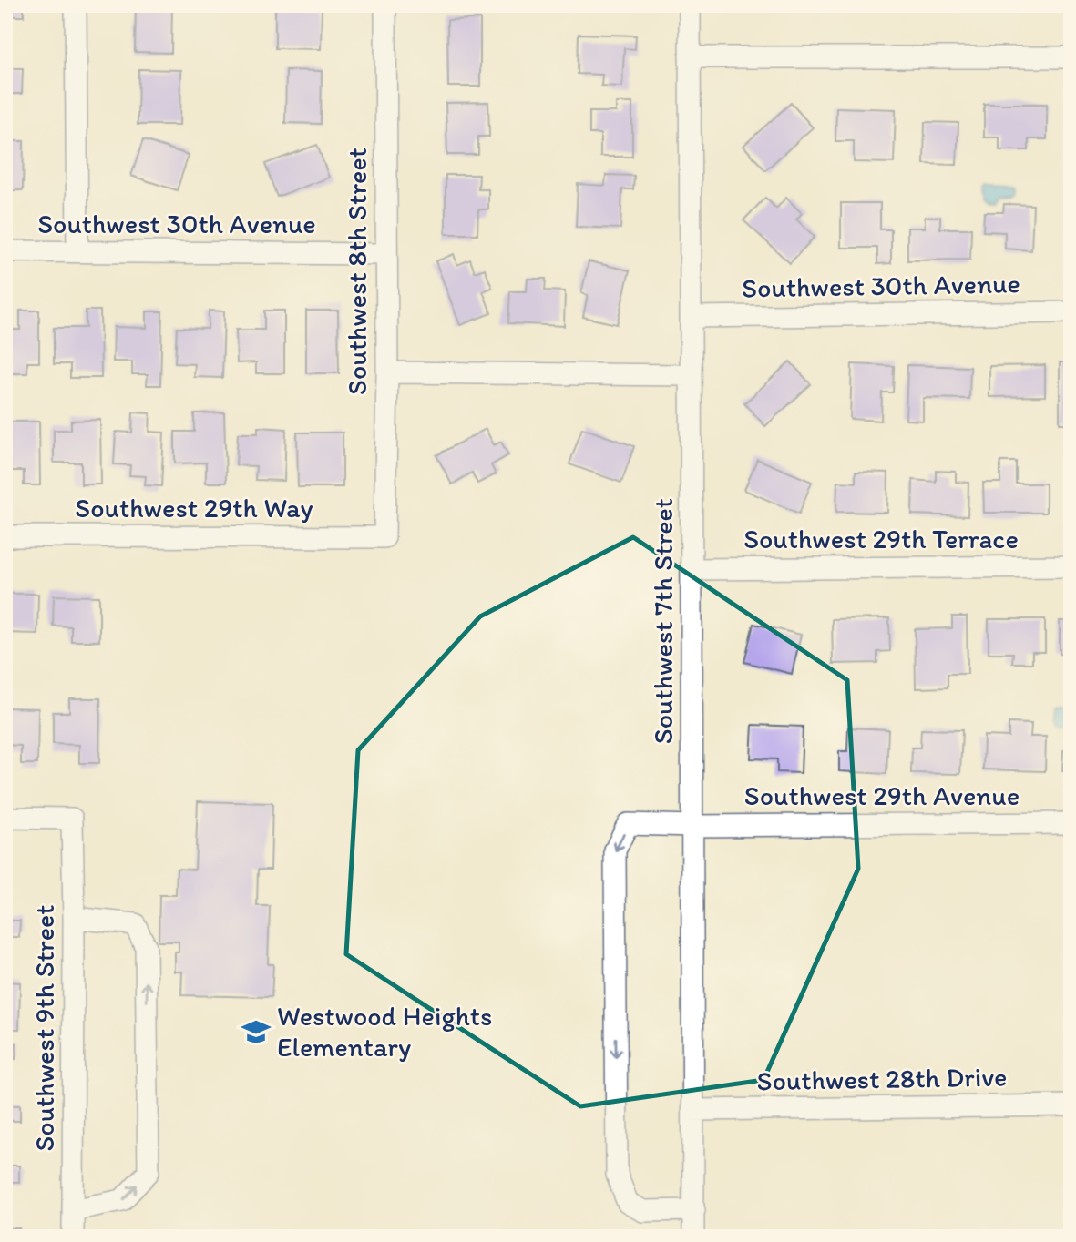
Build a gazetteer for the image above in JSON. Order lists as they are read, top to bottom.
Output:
{
  "streets": {
    "street": [
      "Southwest 30th Avenue",
      "Southwest 8th Street",
      "Southwest 29th Way",
      "Southwest 29th Terrace",
      "Southwest 7th Street",
      "Southwest 29th Avenue",
      "Southwest 9th Street",
      "Southwest 28th Drive"
    ]
  },
  "crossings": [
    ["Southwest 30th Avenue", "Southwest 8th Street"],
    ["Southwest 30th Avenue", "Southwest 7th Street"],
    ["Southwest 8th Street", "Southwest 29th Way"],
    ["Southwest 29th Terrace", "Southwest 7th Street"],
    ["Southwest 7th Street", "Southwest 29th Avenue"],
    ["Southwest 7th Street", "Southwest 28th Drive"]
  ],
  "places": {
    "school or university": ["Westwood Heights Elementary"]
  }
}
